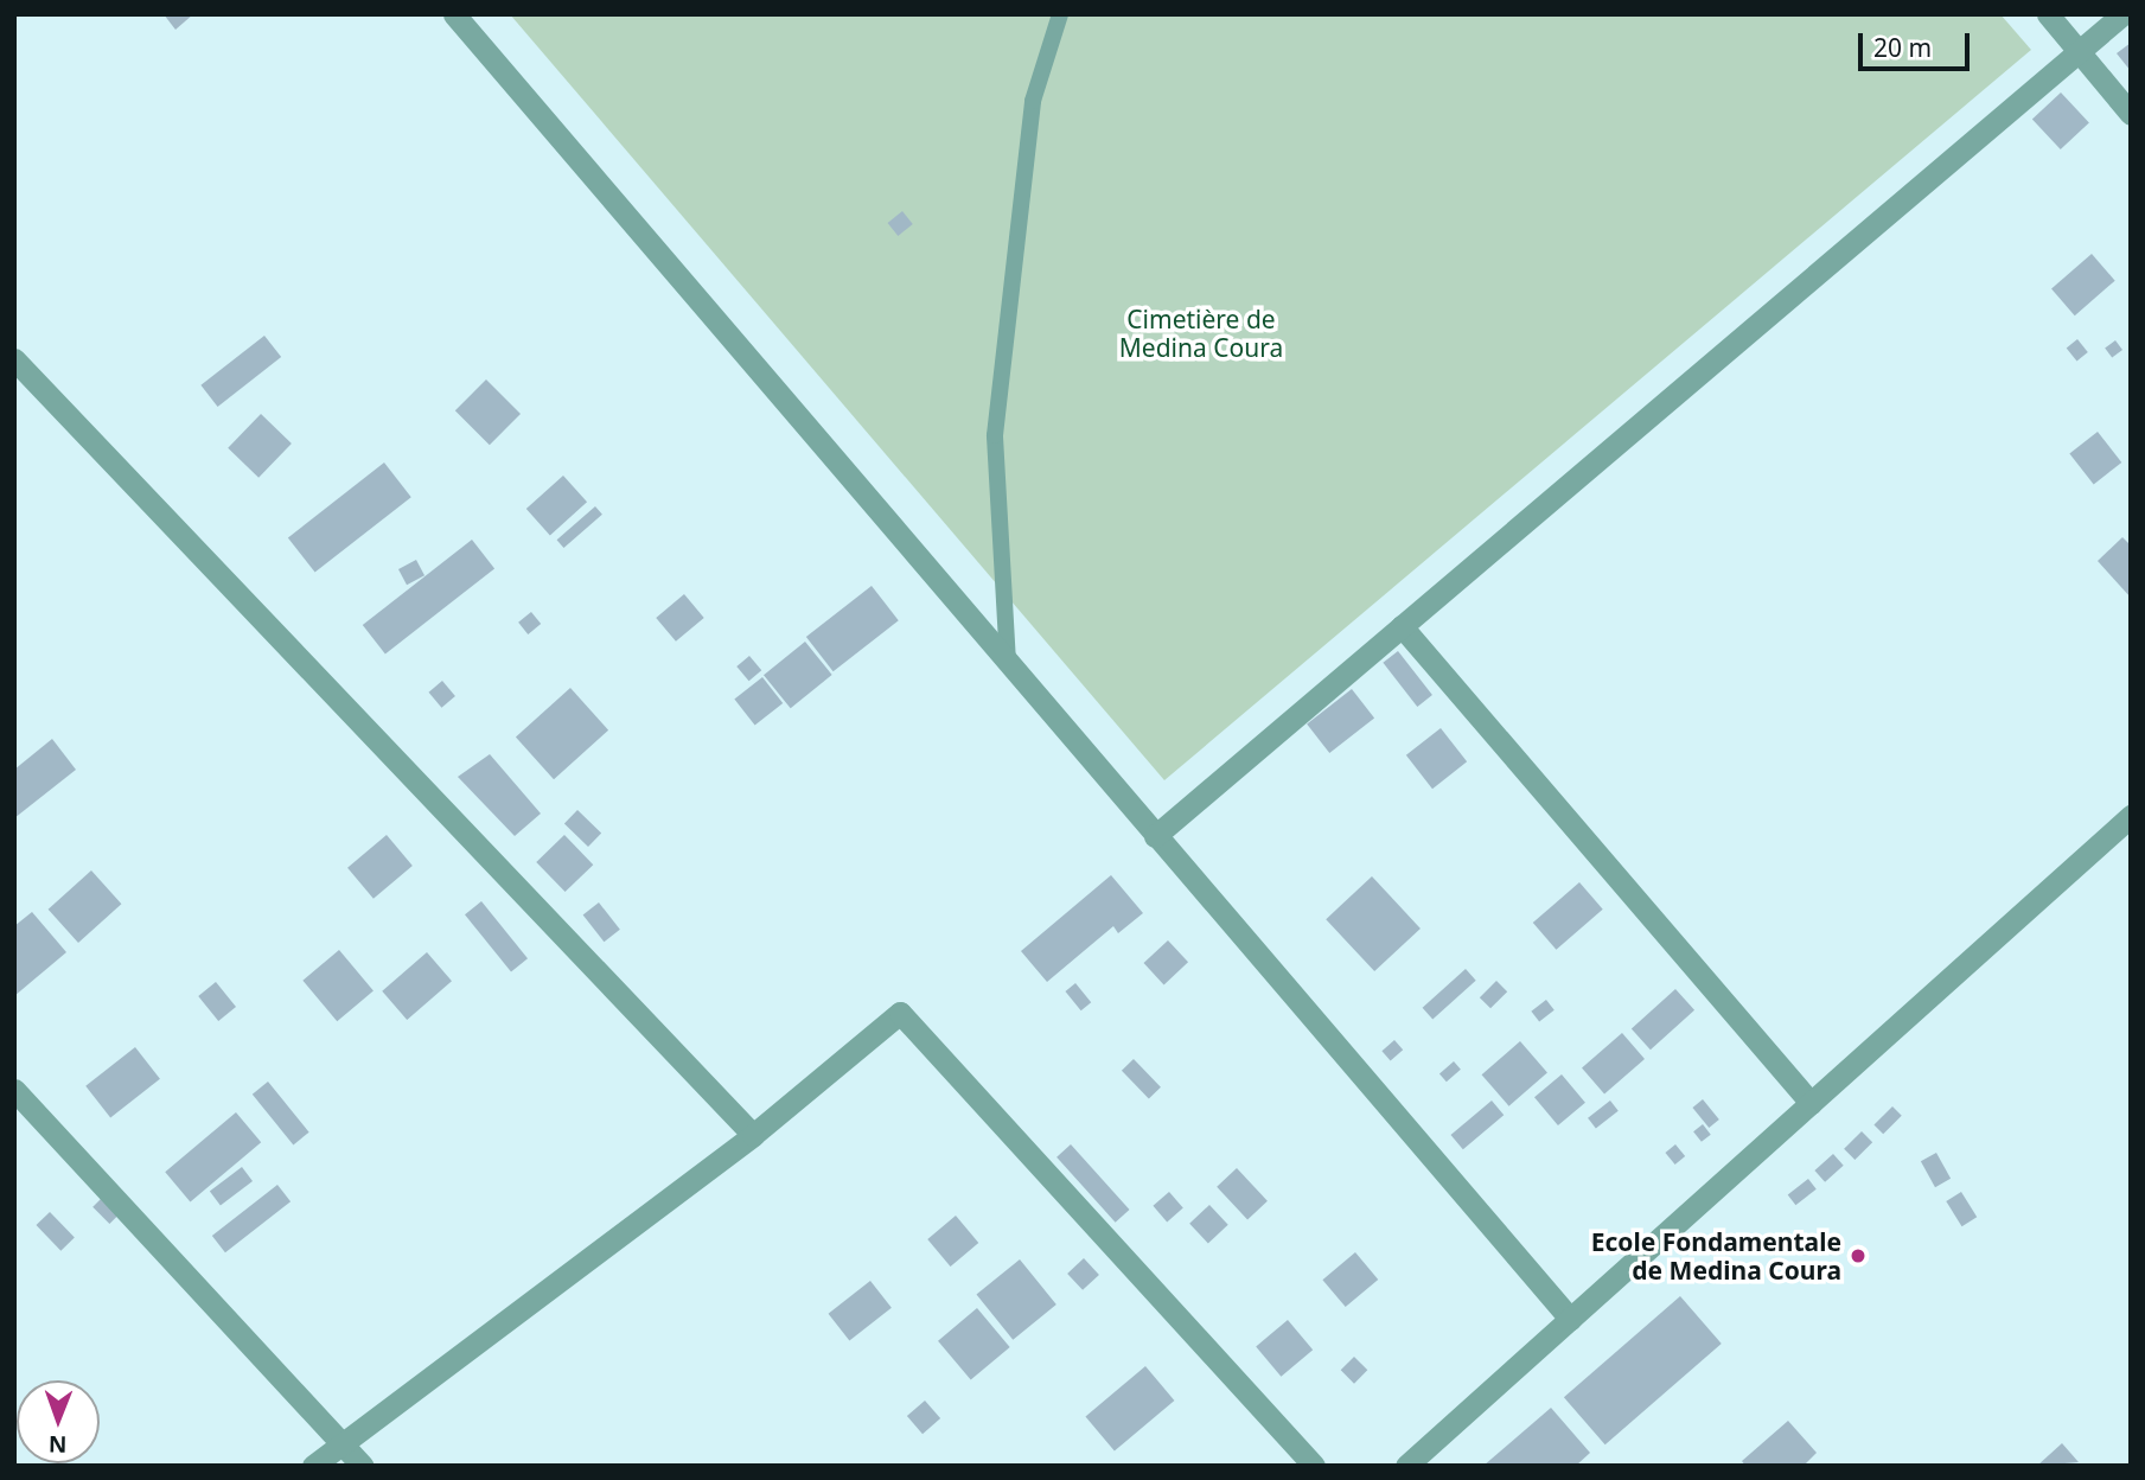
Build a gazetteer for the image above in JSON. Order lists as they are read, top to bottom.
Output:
{
  "parks": ["Cimetière de Medina Coura"],
  "places": ["Ecole Fondamentale de Medina Coura"],
  "scale_bar": "20 m",
  "north": "bottom"
}
